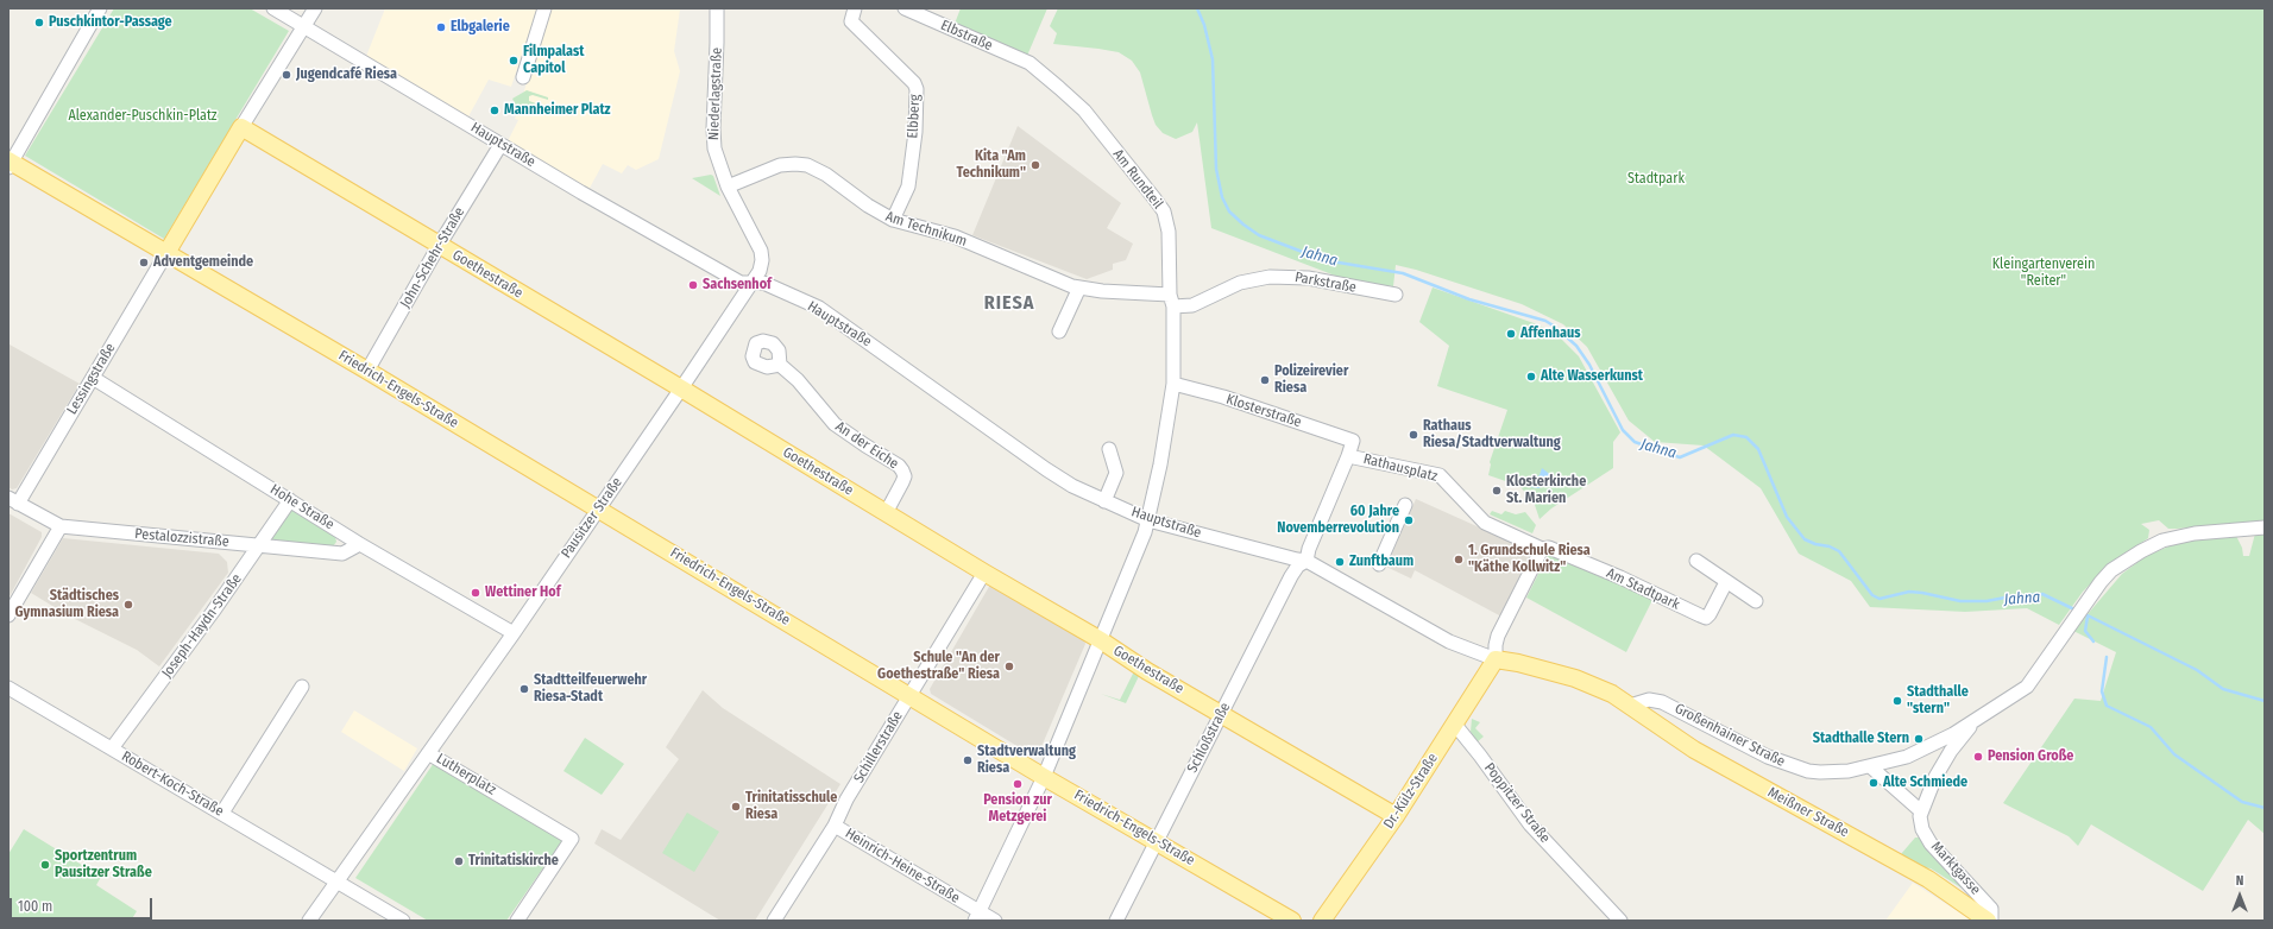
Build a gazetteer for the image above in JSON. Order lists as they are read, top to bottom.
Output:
{
  "streets": {
    "main road": [
      "Goethestraße",
      "Friedrich-Engels-Straße",
      "Dr.-Külz-Straße",
      "Meißner Straße"
    ],
    "street": [
      "Elbstraße",
      "Niederlagstraße",
      "Elbberg",
      "Hauptstraße",
      "Am Rundteil",
      "Am Technikum",
      "John-Schehr-Straße",
      "Parkstraße",
      "Lessingstraße",
      "Klosterstraße",
      "An der Eiche",
      "Rathausplatz",
      "Hohe Straße",
      "Pausitzer Straße",
      "Pestalozzistraße",
      "Am Stadtpark",
      "Joseph-Haydn-Straße",
      "Großenhainer Straße",
      "Schloßstraße",
      "Schillerstraße",
      "Lutherplatz",
      "Robert-Koch-Straße",
      "Poppitzer Straße",
      "Heinrich-Heine-Straße",
      "Marktgasse"
    ]
  },
  "crossings": [
    ["Elbstraße", "Am Rundteil"],
    ["Niederlagstraße", "Hauptstraße"],
    ["Niederlagstraße", "Am Technikum"],
    ["Niederlagstraße", "Pausitzer Straße"],
    ["Elbberg", "Am Technikum"],
    ["Hauptstraße", "John-Schehr-Straße"],
    ["Hauptstraße", "Rathausplatz"],
    ["Hauptstraße", "Pausitzer Straße"],
    ["Hauptstraße", "Schloßstraße"],
    ["Am Rundteil", "Parkstraße"],
    ["John-Schehr-Straße", "Goethestraße"],
    ["John-Schehr-Straße", "Friedrich-Engels-Straße"],
    ["Goethestraße", "An der Eiche"],
    ["Goethestraße", "Pausitzer Straße"],
    ["Goethestraße", "Schloßstraße"],
    ["Goethestraße", "Schillerstraße"],
    ["Goethestraße", "Dr.-Külz-Straße"],
    ["Lessingstraße", "Friedrich-Engels-Straße"],
    ["Lessingstraße", "Hohe Straße"],
    ["Lessingstraße", "Pestalozzistraße"],
    ["Friedrich-Engels-Straße", "Pausitzer Straße"],
    ["Friedrich-Engels-Straße", "Schloßstraße"],
    ["Friedrich-Engels-Straße", "Schillerstraße"],
    ["Klosterstraße", "Rathausplatz"],
    ["Rathausplatz", "Am Stadtpark"],
    ["Rathausplatz", "Schloßstraße"],
    ["Hohe Straße", "Pausitzer Straße"],
    ["Hohe Straße", "Pestalozzistraße"],
    ["Hohe Straße", "Joseph-Haydn-Straße"],
    ["Pausitzer Straße", "Lutherplatz"],
    ["Pestalozzistraße", "Joseph-Haydn-Straße"],
    ["Joseph-Haydn-Straße", "Robert-Koch-Straße"],
    ["Großenhainer Straße", "Meißner Straße"],
    ["Schillerstraße", "Heinrich-Heine-Straße"],
    ["Lutherplatz", "Robert-Koch-Straße"],
    ["Dr.-Külz-Straße", "Poppitzer Straße"],
    ["Meißner Straße", "Marktgasse"]
  ],
  "districts": ["RIESA"],
  "water": ["Jahna"],
  "parks": ["Alexander-Puschkin-Platz", "Stadtpark", "Kleingartenverein \"Reiter\""],
  "places": [
    "Puschkintor-Passage",
    "Elbgalerie",
    "Filmpalast Capitol",
    "Jugendcafé Riesa",
    "Mannheimer Platz",
    "Kita \"Am Technikum\"",
    "Adventgemeinde",
    "Sachsenhof",
    "Affenhaus",
    "Alte Wasserkunst",
    "Polizeirevier Riesa",
    "Rathaus Riesa/Stadtverwaltung",
    "Klosterkirche St. Marien",
    "60 Jahre Novemberrevolution",
    "1. Grundschule Riesa \"Käthe Kollwitz\"",
    "Zunftbaum",
    "Wettiner Hof",
    "Städtisches Gymnasium Riesa",
    "Schule \"An der Goethestraße\" Riesa",
    "Stadtteilfeuerwehr Riesa-Stadt",
    "Stadthalle \"stern\"",
    "Stadthalle Stern",
    "Pension Große",
    "Stadtverwaltung Riesa",
    "Alte Schmiede",
    "Pension zur Metzgerei",
    "Trinitatisschule Riesa",
    "Trinitatiskirche",
    "Sportzentrum Pausitzer Straße"
  ],
  "scale_bar": "100 m",
  "north": "top"
}
